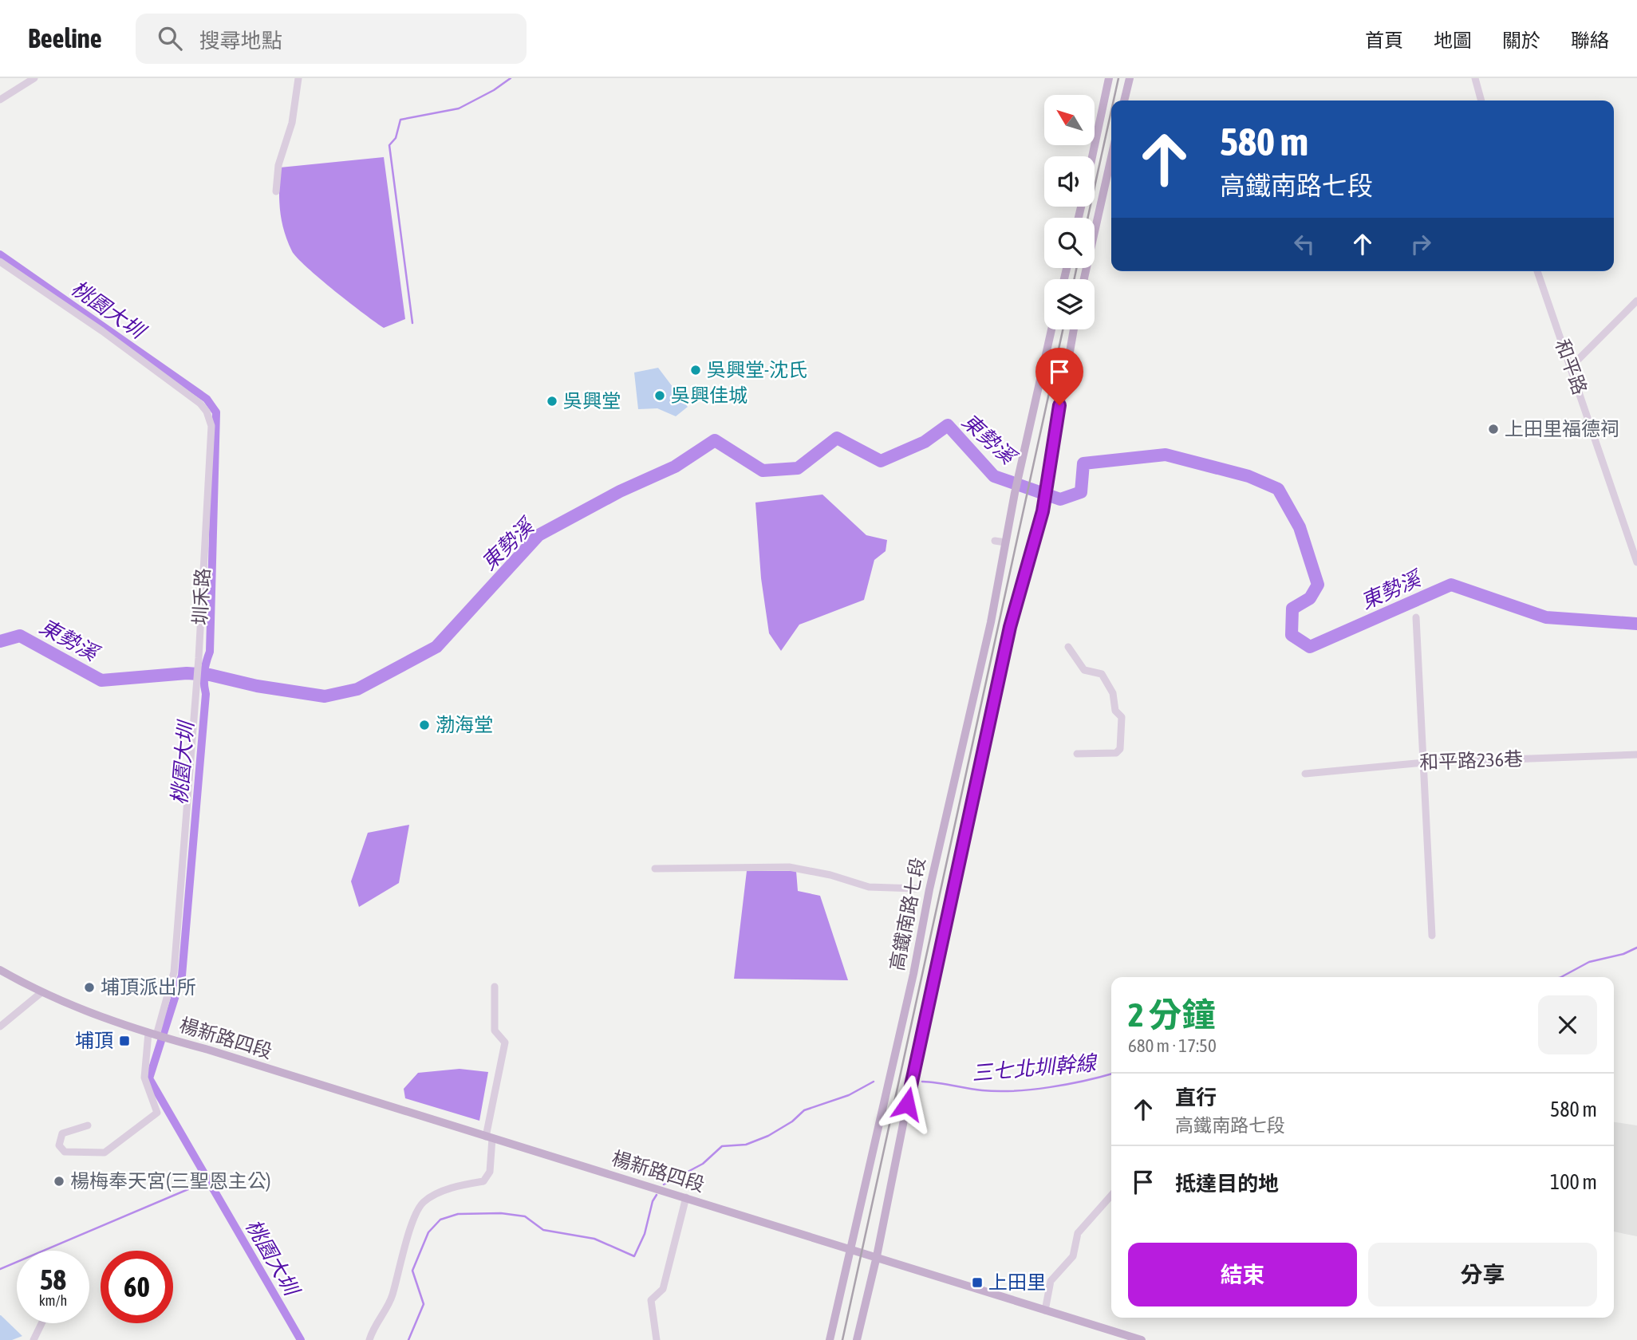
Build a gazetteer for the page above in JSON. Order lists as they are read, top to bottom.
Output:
{
  "streets": {
    "main road": ["高鐵南路七段", "楊新路四段"],
    "street": ["和平路", "圳禾路", "和平路236巷"]
  },
  "crossings": [
    ["圳禾路", "楊新路四段"],
    ["高鐵南路七段", "楊新路四段"]
  ],
  "water": ["桃園大圳", "東勢溪", "三七北圳幹線"],
  "places": {
    "other": [
      "吳興堂-沈氏",
      "吳興佳城",
      "吳興堂",
      "上田里福德祠",
      "渤海堂",
      "埔頂派出所",
      "楊梅奉天宮(三聖恩主公)"
    ],
    "transit": ["埔頂", "上田里"]
  },
  "north": "top left",
  "page": {
    "header": "Beeline",
    "search": "搜尋地點",
    "nav": [
      "首頁",
      "地圖",
      "關於",
      "聯絡"
    ],
    "turn": ["580 m", "高鐵南路七段"],
    "heading": ["2 分鐘", "680 m · 17:50"],
    "list": [
      {
        "name": "直行",
        "note": "高鐵南路七段",
        "value": "580 m"
      },
      {
        "name": "抵達目的地",
        "value": "100 m"
      }
    ],
    "buttons": ["結束", "分享"],
    "speed": "58 km/h",
    "limit": "60"
  }
}
